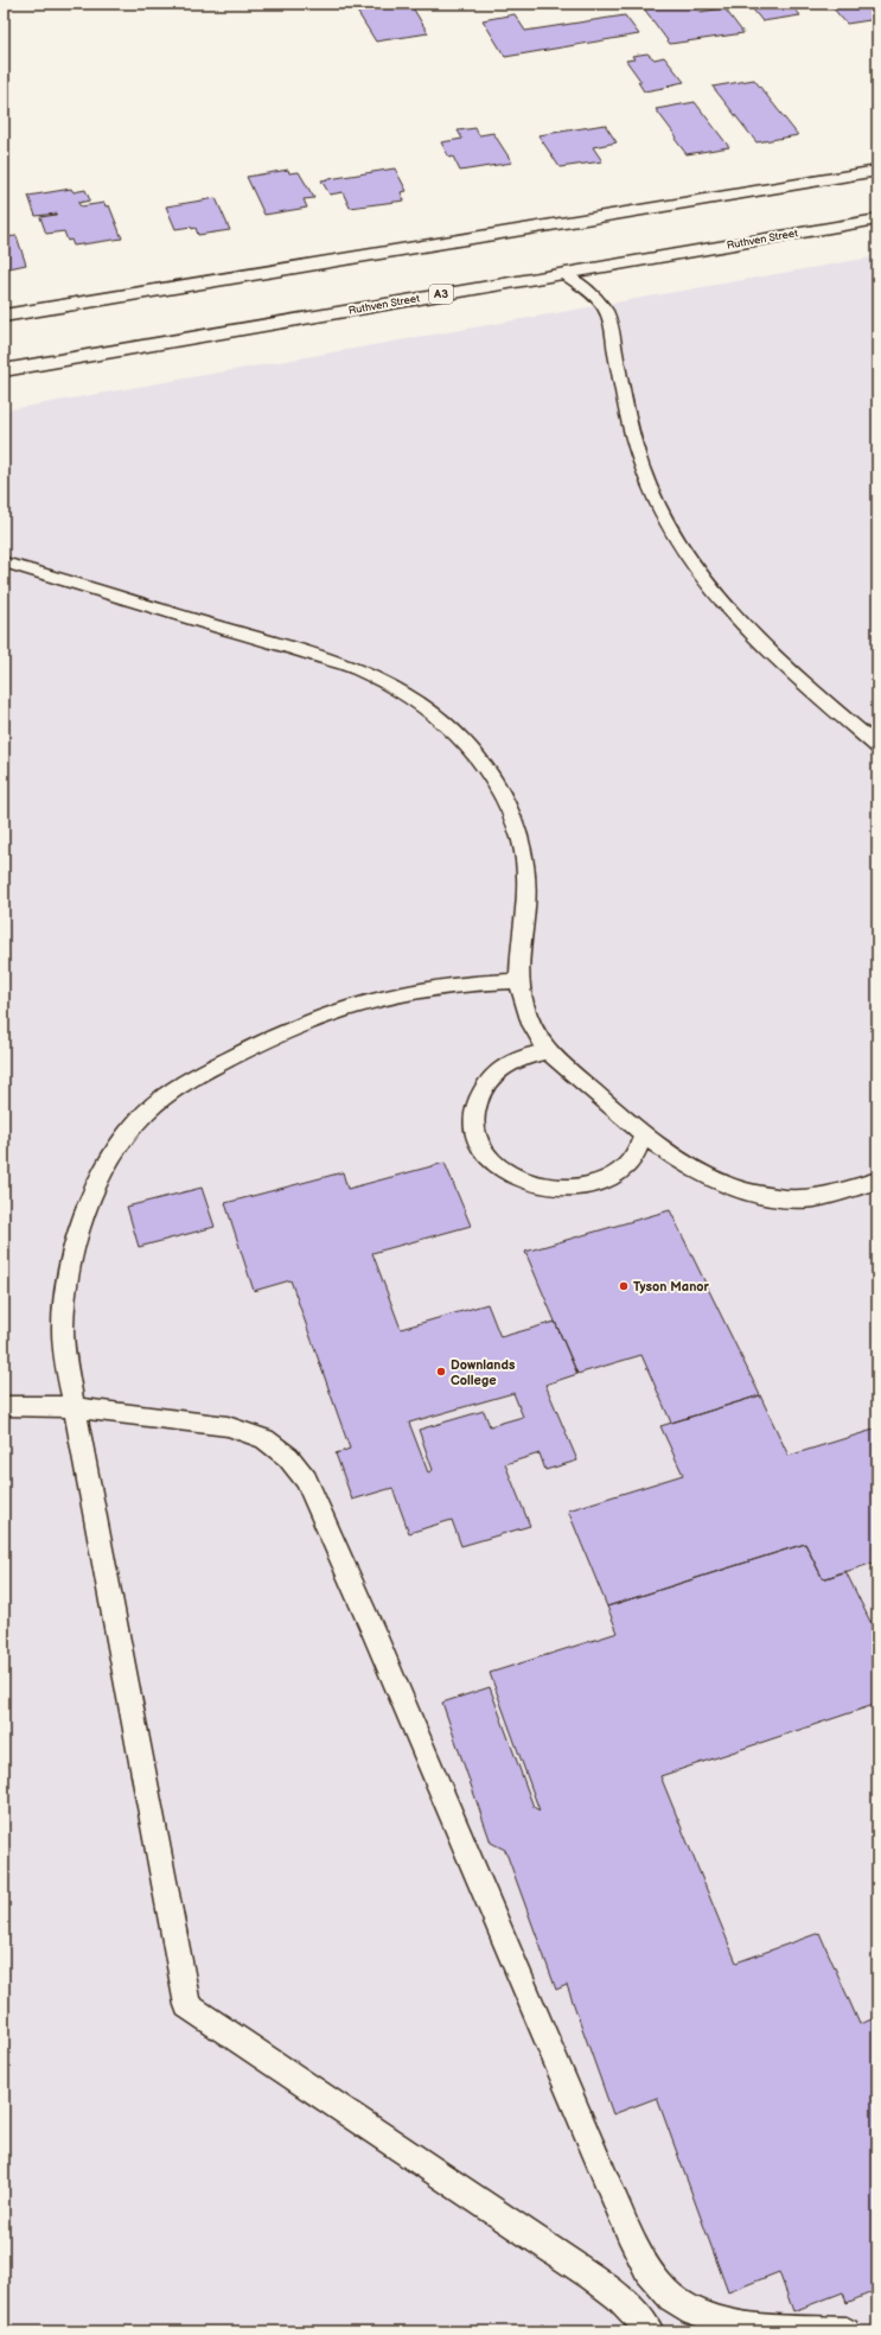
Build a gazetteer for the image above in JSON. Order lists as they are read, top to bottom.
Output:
{
  "streets": {
    "highway": ["Ruthven Street", "A3"]
  },
  "places": ["Tyson Manor", "Downlands College"]
}
